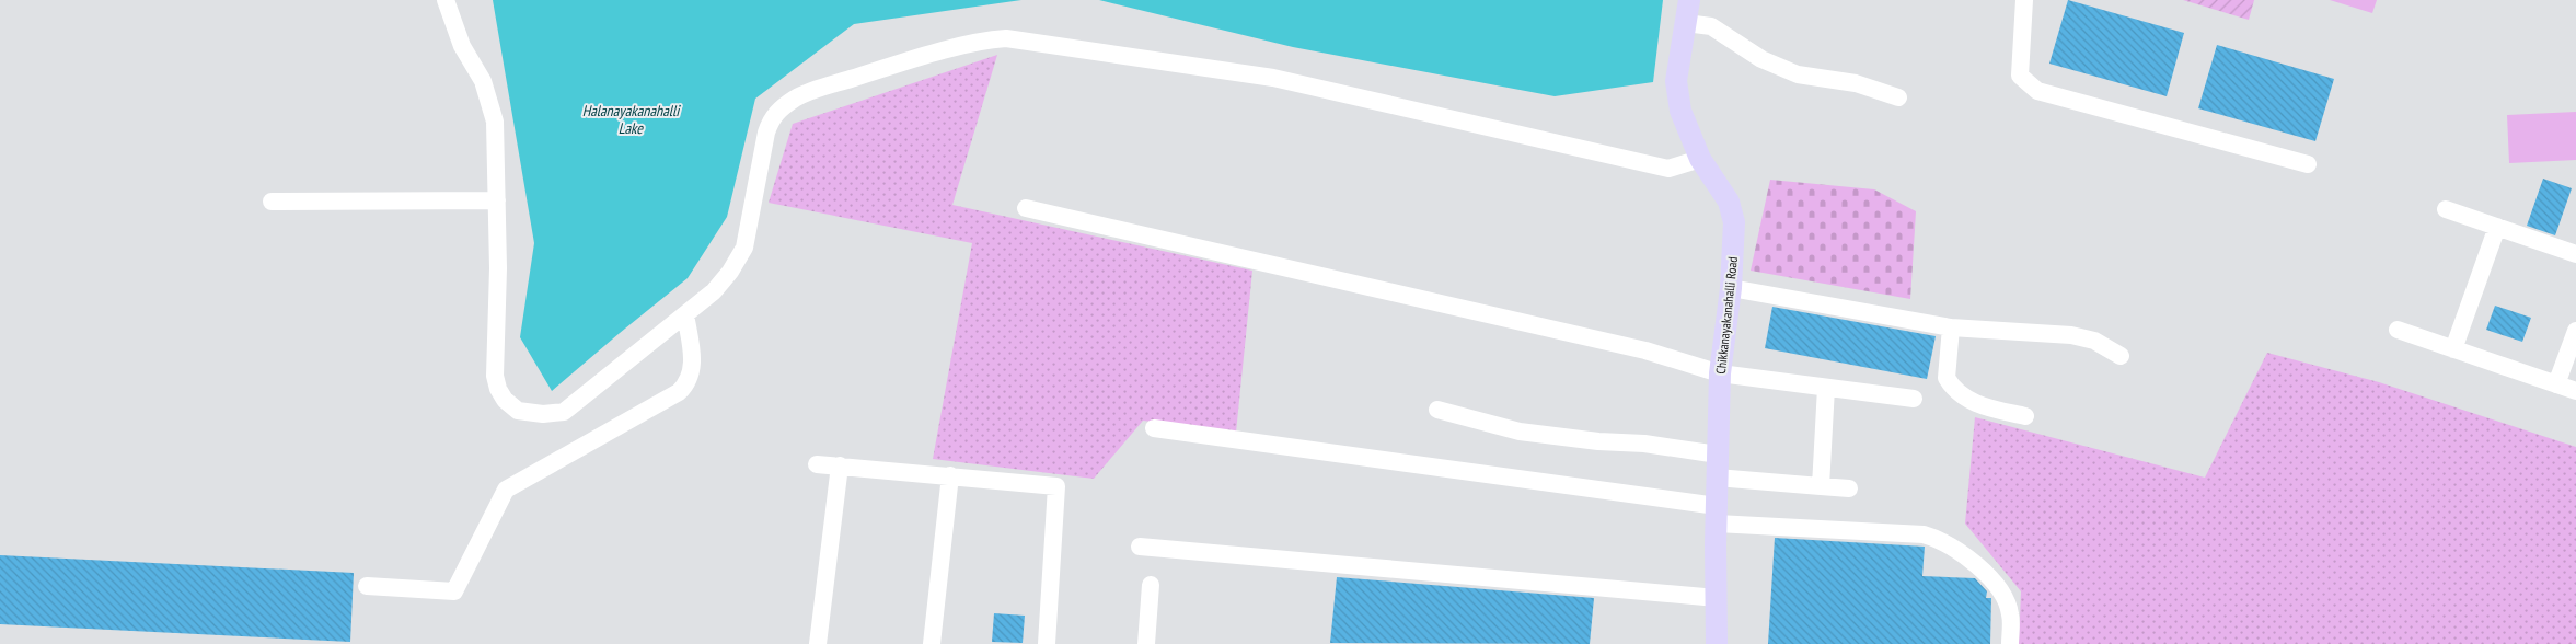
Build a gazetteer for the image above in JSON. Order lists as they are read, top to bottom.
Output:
{
  "streets": {
    "main road": ["Chikkanayakanahalli Road"]
  },
  "water": ["Halanayakanahalli Lake"]
}
